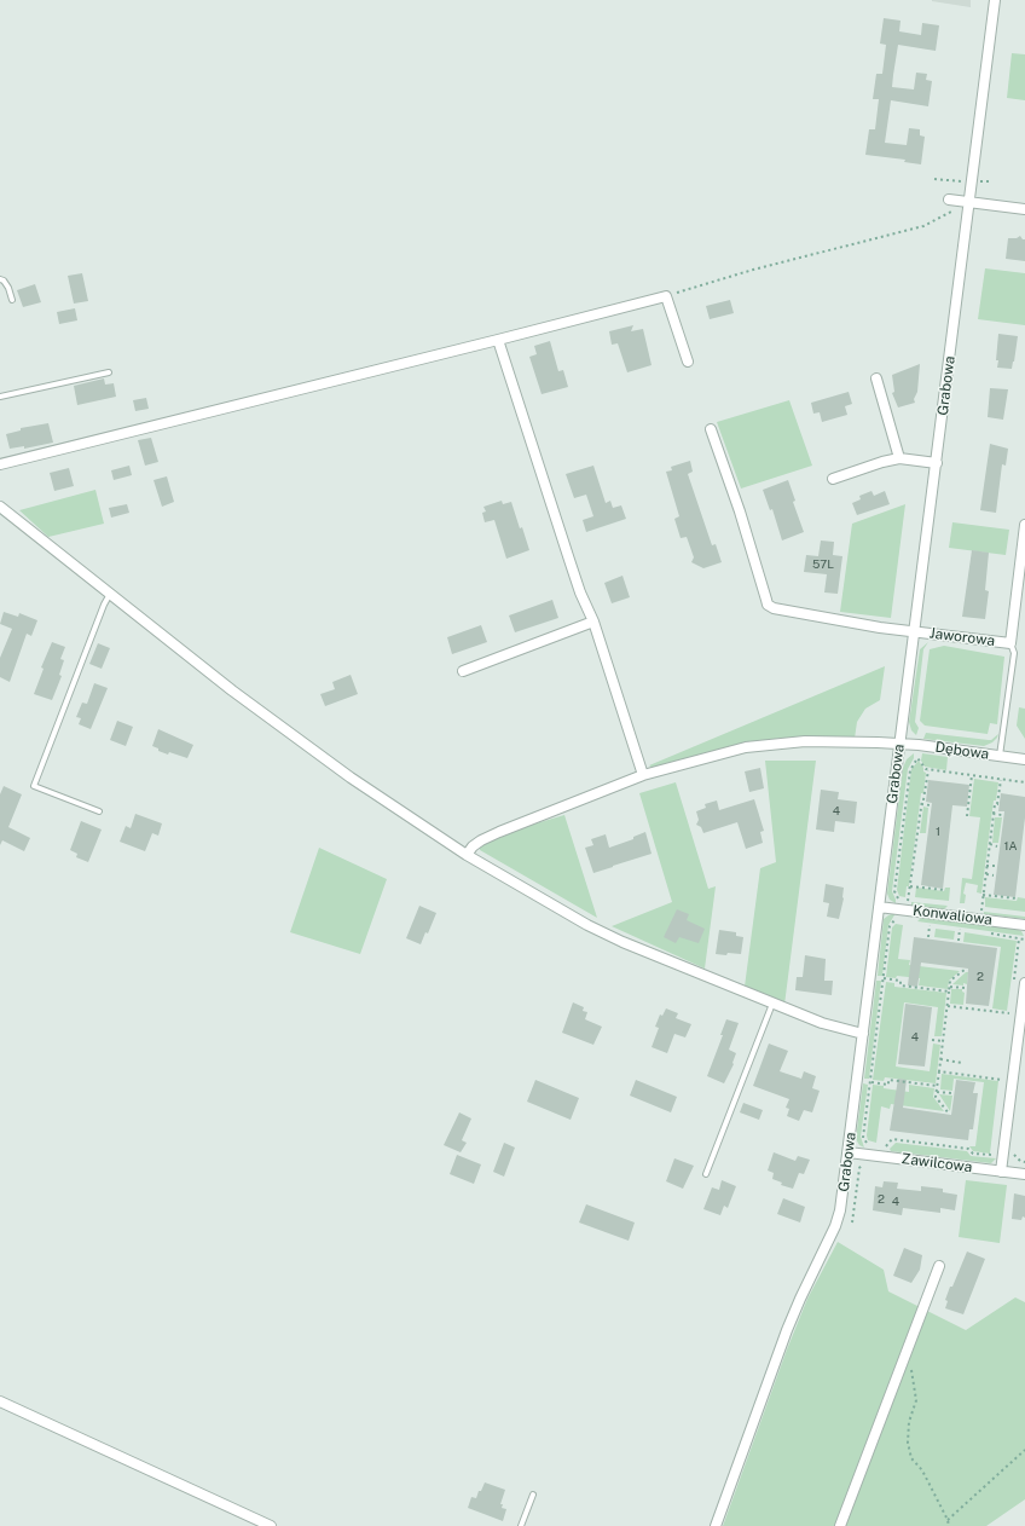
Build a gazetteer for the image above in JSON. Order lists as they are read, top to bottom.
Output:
{
  "streets": {
    "street": [
      "Grabowa",
      "Jaworowa",
      "Dębowa",
      "Konwaliowa",
      "Zawilcowa"
    ]
  },
  "crossings": [
    ["Grabowa", "Jaworowa"],
    ["Grabowa", "Dębowa"],
    ["Grabowa", "Konwaliowa"],
    ["Grabowa", "Zawilcowa"]
  ],
  "house_numbers": [
    "57L",
    "4",
    "1",
    "1A",
    "2",
    "4",
    "2",
    "4"
  ]
}
